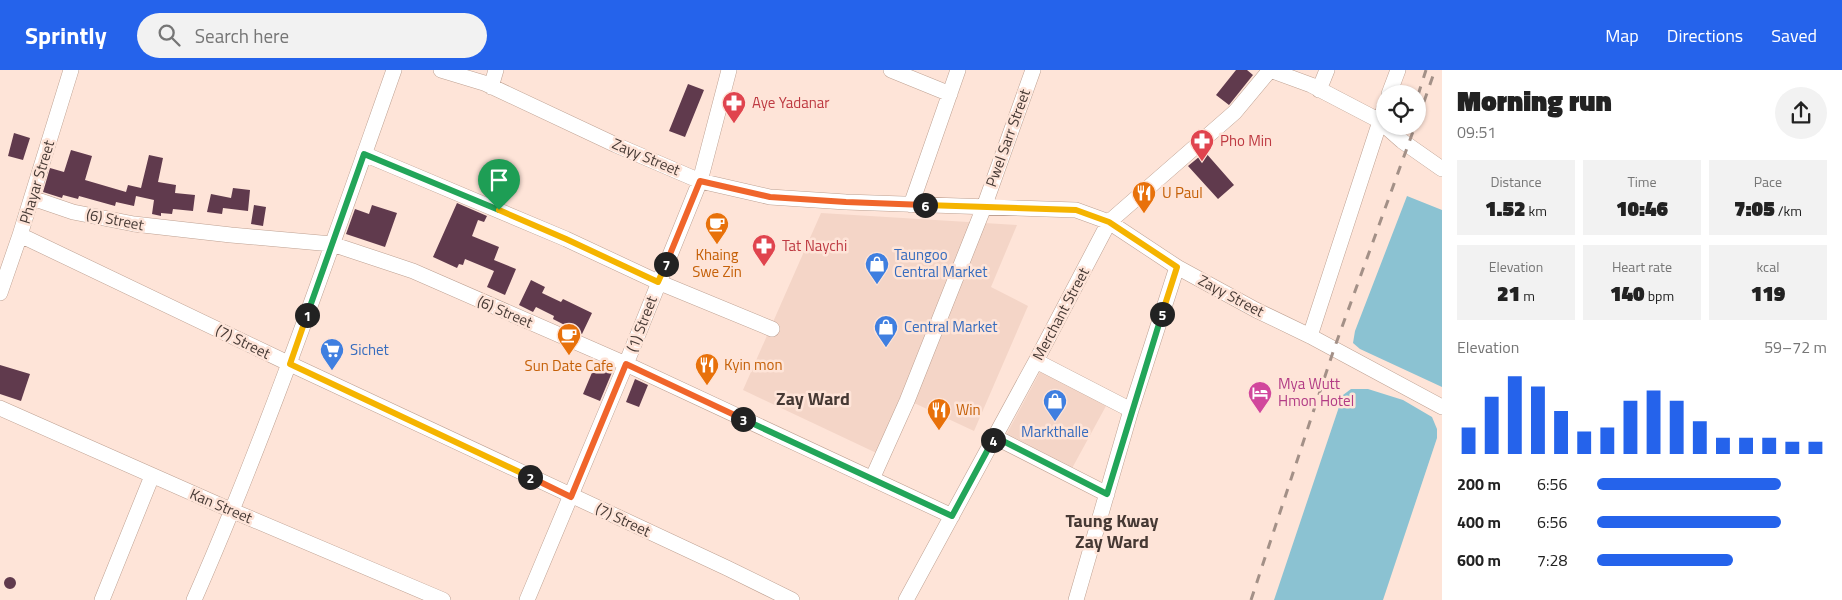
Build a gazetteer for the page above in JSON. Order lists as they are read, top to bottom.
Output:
{
  "streets": {
    "street": [
      "Pwel Sarr Street",
      "Zayy Street",
      "Phayar Street",
      "(6) Street",
      "Merchant Street",
      "(1) Street",
      "(7) Street",
      "Kan Street"
    ]
  },
  "crossings": [
    ["Pwel Sarr Street", "Zayy Street"],
    ["Pwel Sarr Street", "(6) Street"],
    ["Zayy Street", "Merchant Street"],
    ["Zayy Street", "(1) Street"],
    ["Phayar Street", "(6) Street"],
    ["Phayar Street", "(7) Street"],
    ["(6) Street", "Merchant Street"],
    ["(6) Street", "(1) Street"],
    ["(1) Street", "(7) Street"]
  ],
  "districts": ["Zay Ward", "Taung Kway Zay Ward"],
  "places": {
    "pharmacy": ["Aye Yadanar", "Pho Min", "Tat Naychi"],
    "restaurant": ["U Paul", "Kyin mon", "Win"],
    "cafe": ["Khaing Swe Zin", "Sun Date Cafe"],
    "shop": ["Taungoo Central Market", "Central Market", "Markthalle"],
    "supermarket": ["Sichet"],
    "hotel": ["Mya Wutt Hmon Hotel"]
  },
  "page": {
    "header": "Sprintly",
    "search": "Search here",
    "nav": ["Map", "Directions", "Saved"],
    "heading": ["Morning run", "09:51"],
    "stats": [
      ["Distance", "1.52 km"],
      ["Time", "10:46"],
      ["Pace", "7:05 /km"],
      ["Elevation", "21 m"],
      ["Heart rate", "140 bpm"],
      ["kcal", "119"]
    ],
    "pins": [
      "6",
      "7",
      "5",
      "1",
      "3",
      "4",
      "2"
    ],
    "chart": ["Elevation", "59–72 m"],
    "list": [
      {
        "name": "200 m",
        "note": "6:56"
      },
      {
        "name": "400 m",
        "note": "6:56"
      },
      {
        "name": "600 m",
        "note": "7:28"
      }
    ]
  }
}
